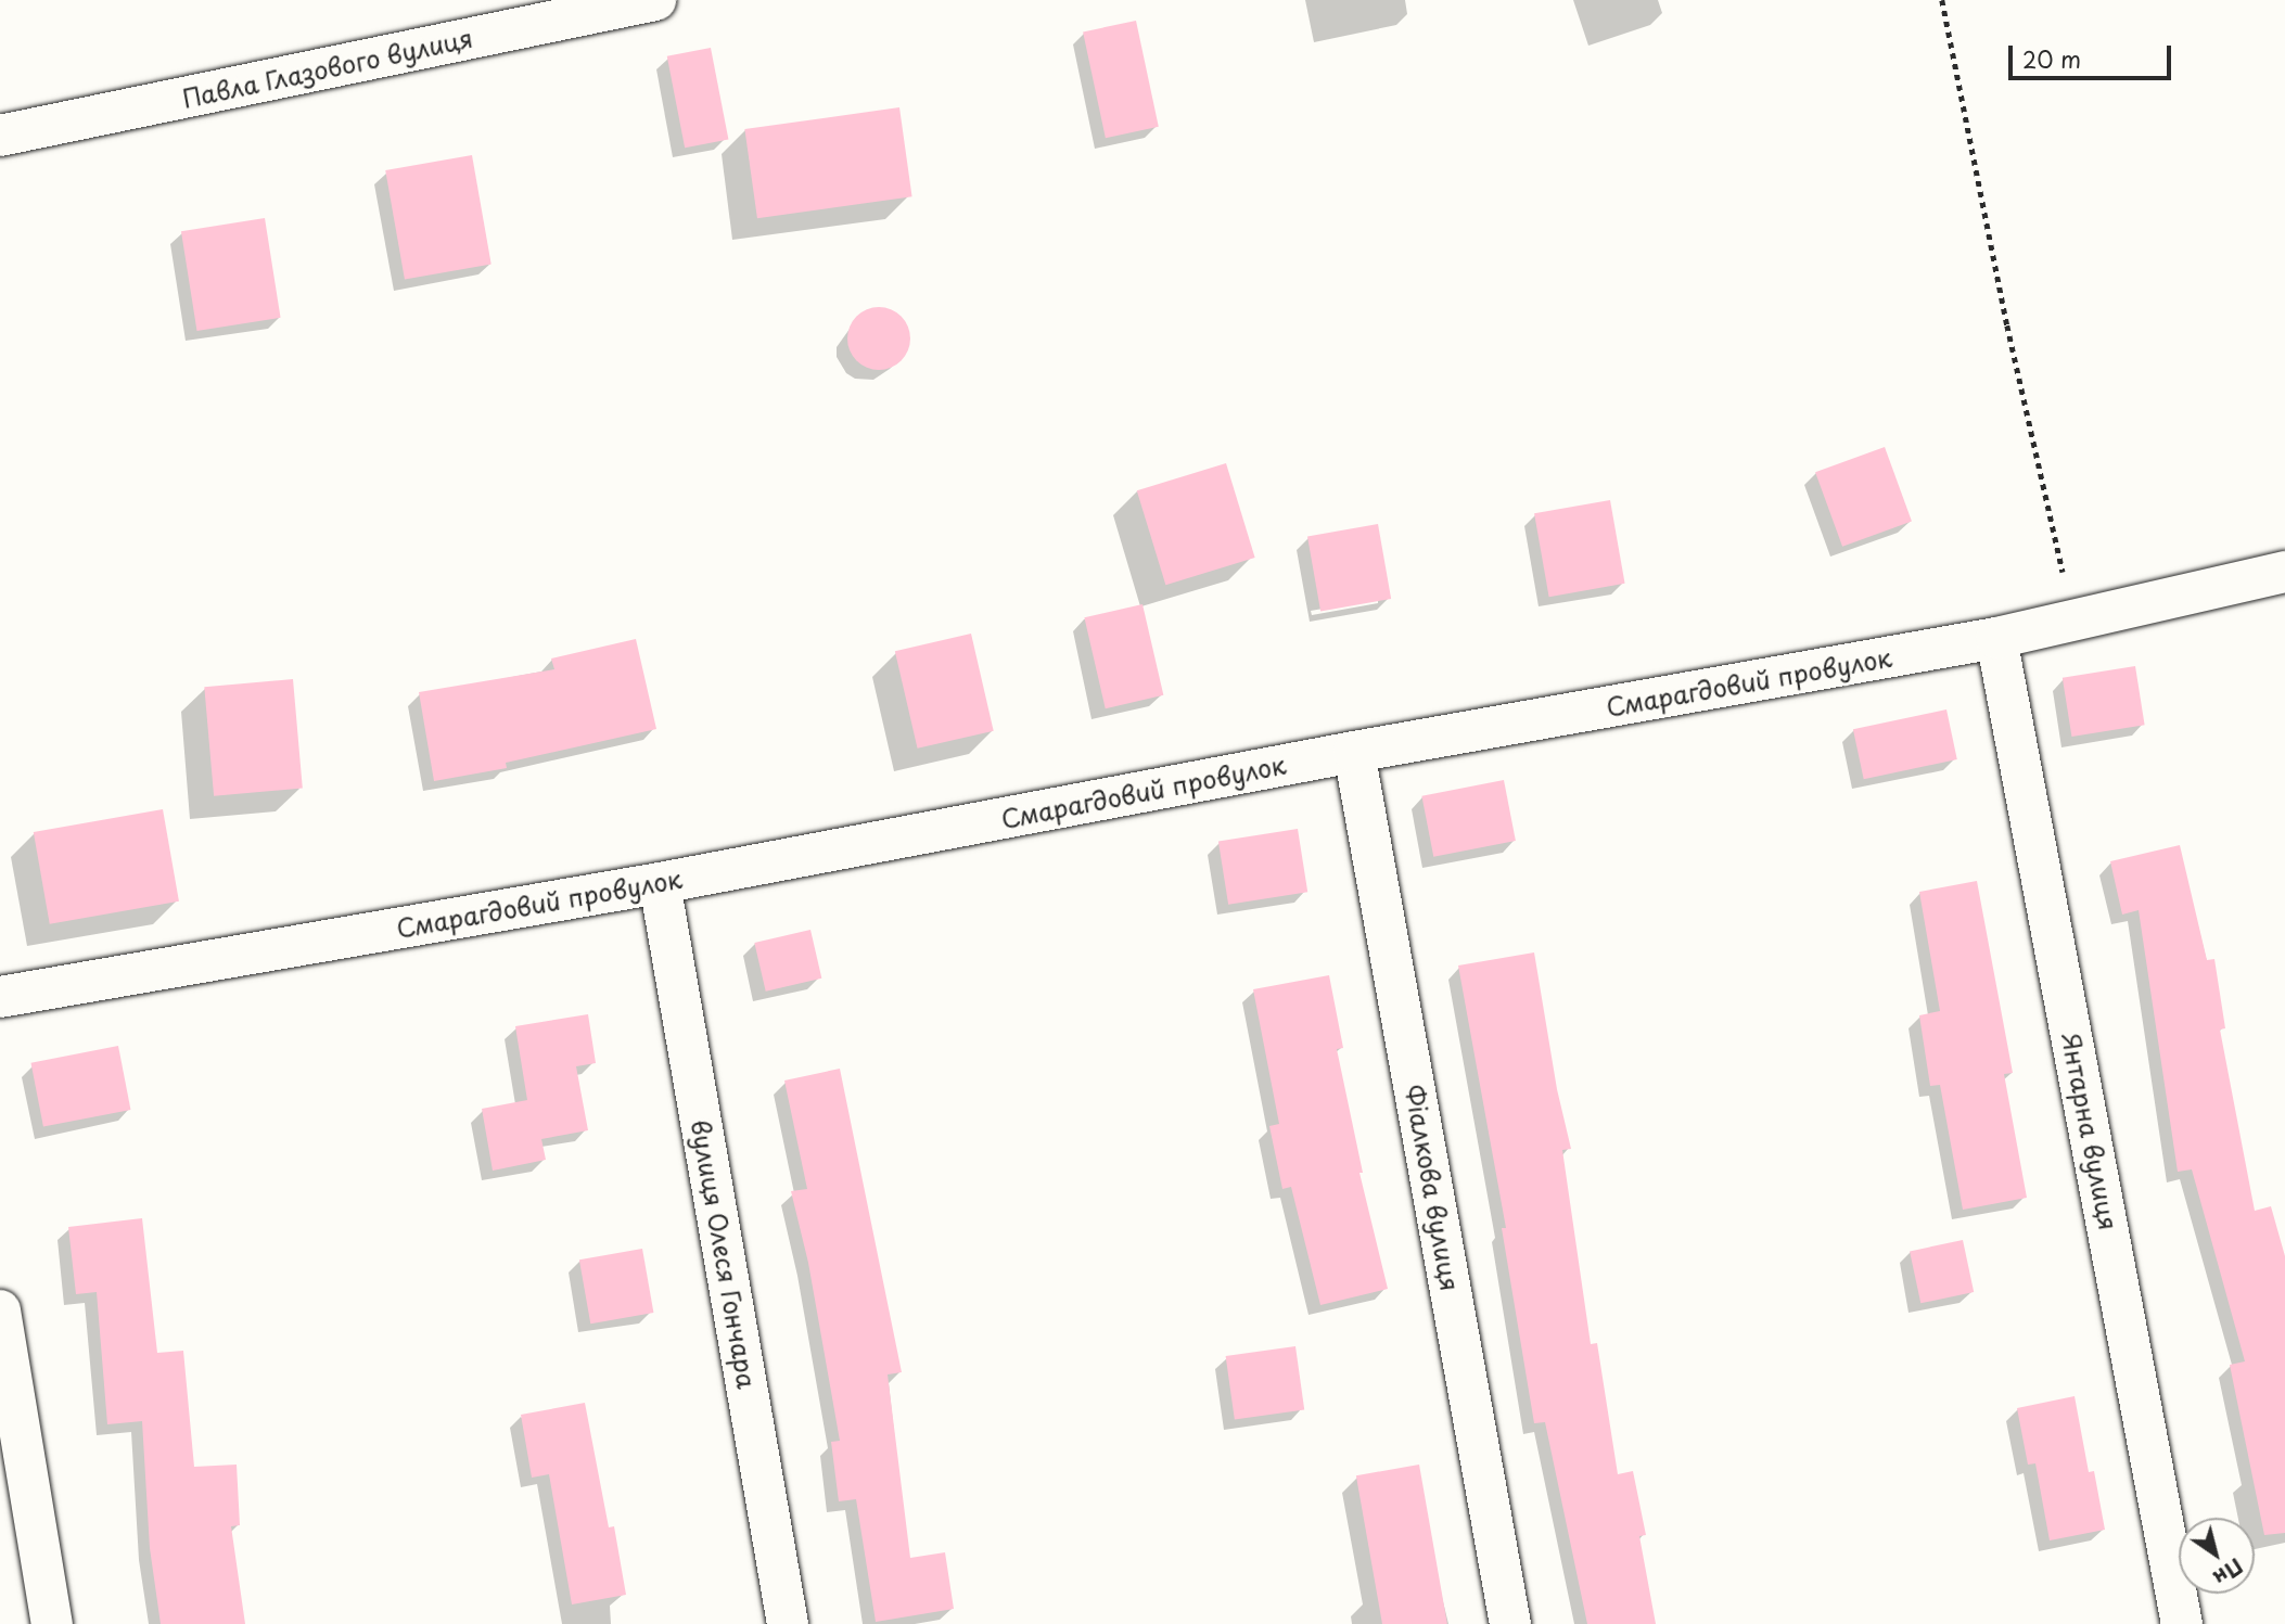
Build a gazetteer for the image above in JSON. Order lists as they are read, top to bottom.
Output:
{
  "streets": {
    "street": [
      "Павла Глазового вулиця",
      "Смарагдовий провулок",
      "Янтарна вулиця",
      "Фіалкова вулиця",
      "вулиця Олеся Гончара"
    ]
  },
  "crossings": [
    ["Смарагдовий провулок", "Янтарна вулиця"],
    ["Смарагдовий провулок", "Фіалкова вулиця"],
    ["Смарагдовий провулок", "вулиця Олеся Гончара"]
  ],
  "scale_bar": "20 m",
  "north": "bottom right"
}
